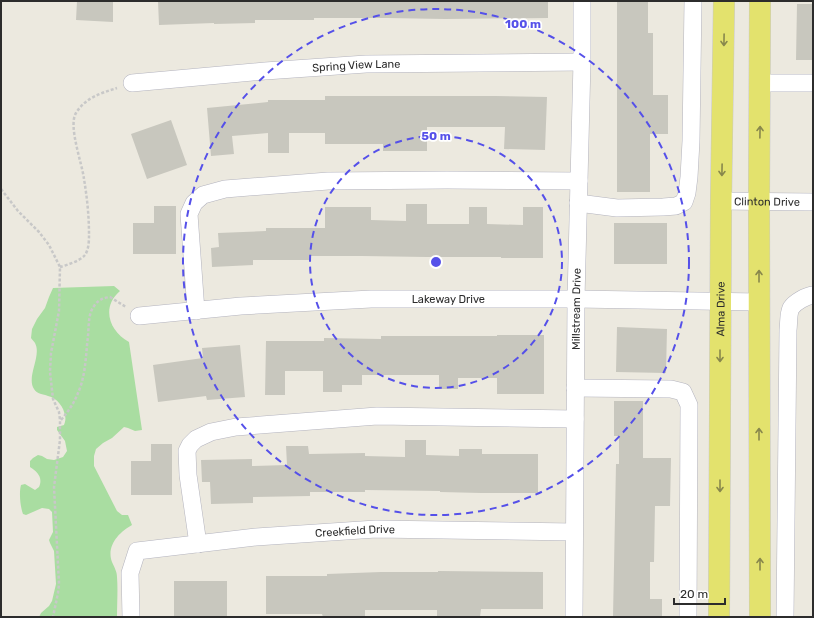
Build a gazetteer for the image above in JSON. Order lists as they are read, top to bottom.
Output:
{
  "streets": {
    "main road": ["Alma Drive"],
    "street": [
      "Spring View Lane",
      "Clinton Drive",
      "Lakeway Drive",
      "Millstream Drive",
      "Creekfield Drive"
    ]
  },
  "crossings": [
    ["Spring View Lane", "Millstream Drive"],
    ["Clinton Drive", "Alma Drive"],
    ["Lakeway Drive", "Millstream Drive"],
    ["Lakeway Drive", "Alma Drive"],
    ["Millstream Drive", "Creekfield Drive"]
  ],
  "scale_bar": "20 m",
  "rings": ["100 m", "50 m"]
}
